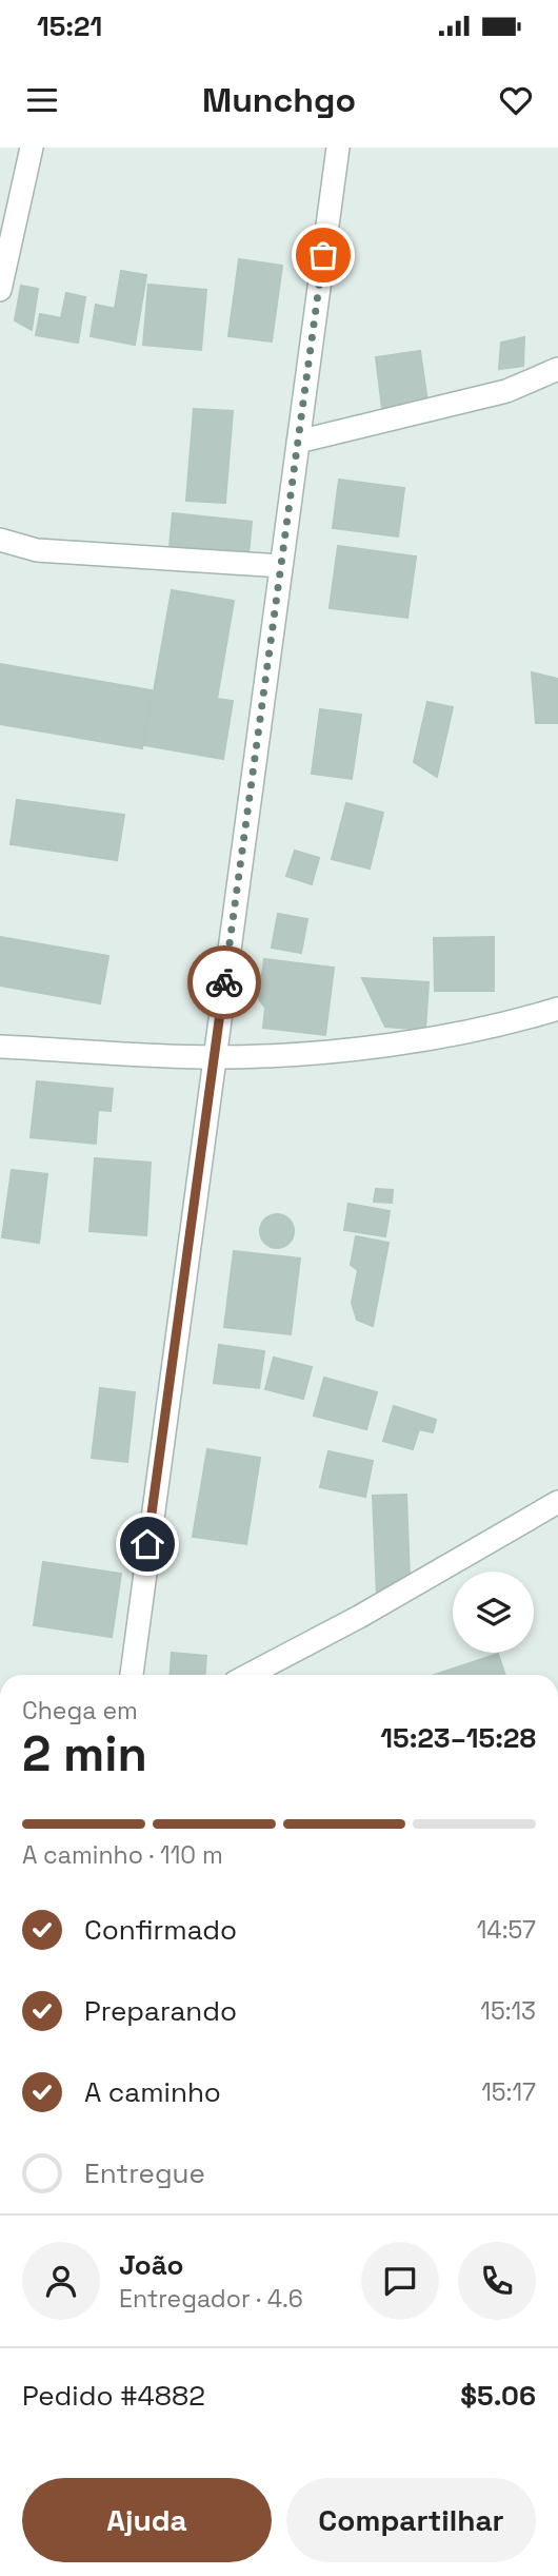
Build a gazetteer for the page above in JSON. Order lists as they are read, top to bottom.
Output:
{
  "page": {
    "status": "15:21",
    "header": "Munchgo",
    "heading": ["2 min", "Chega em", "15:23–15:28"],
    "panel": [
      "João",
      "Entregador · 4.6",
      "Pedido #4882",
      "$5.06"
    ],
    "bar": "A caminho · 110 m",
    "list": [
      ["Confirmado", "14:57"],
      ["Preparando", "15:13"],
      ["A caminho", "15:17"],
      "Entregue"
    ],
    "buttons": ["Ajuda", "Compartilhar"]
  }
}
